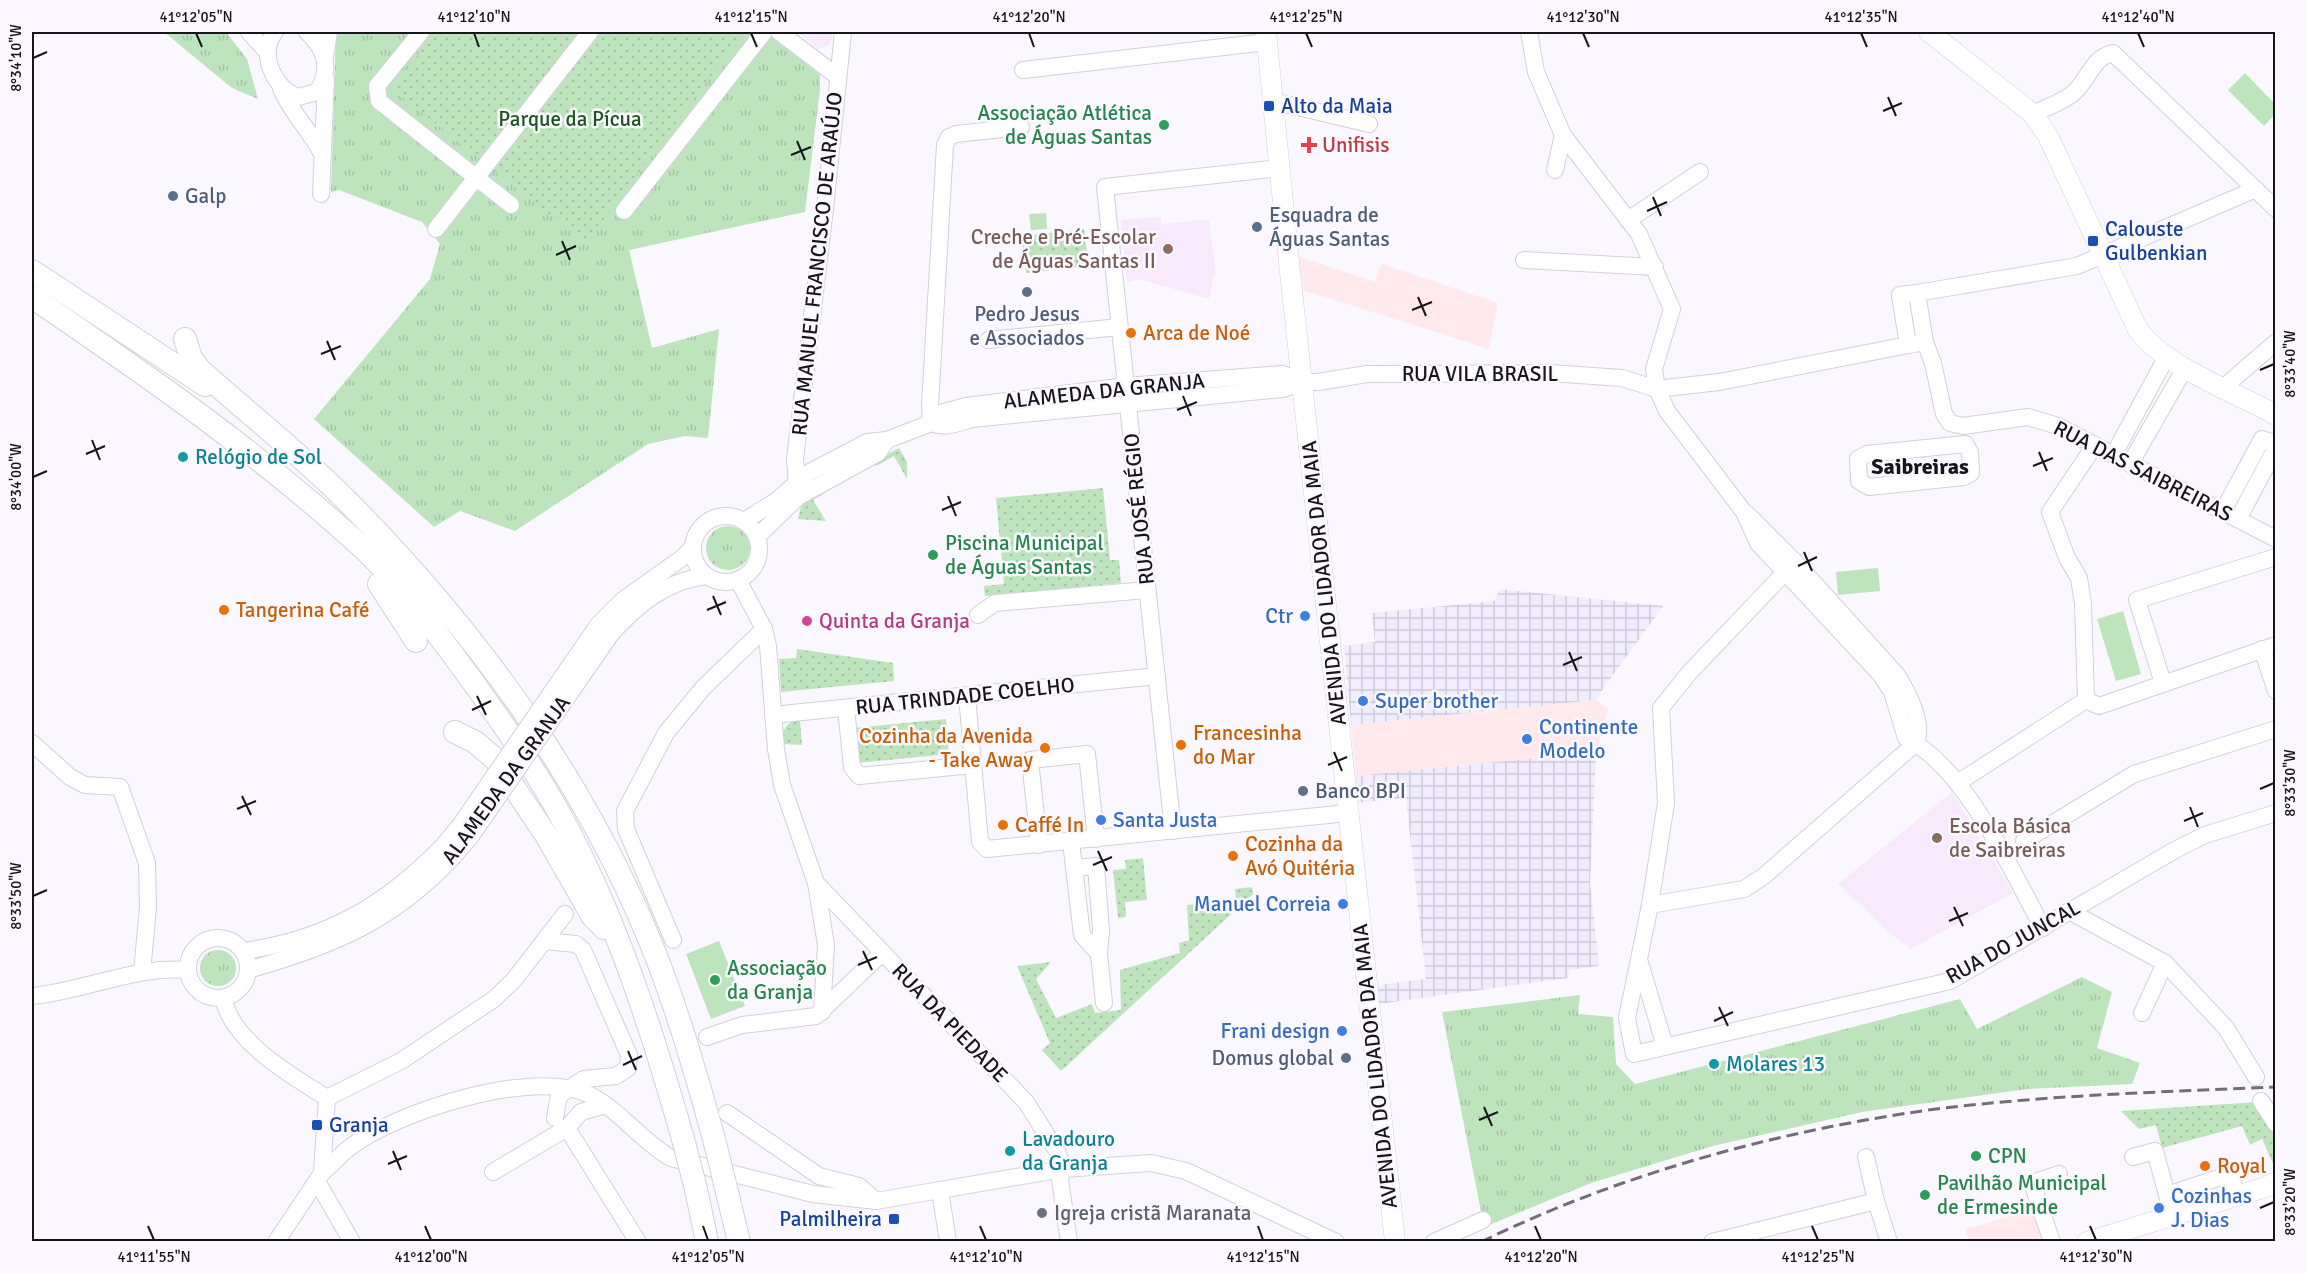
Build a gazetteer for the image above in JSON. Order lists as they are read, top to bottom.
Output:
{
  "streets": {
    "main road": ["AVENIDA DO LIDADOR DA MAIA"],
    "street": [
      "RUA MANUEL FRANCISCO DE ARAÚJO",
      "RUA VILA BRASIL",
      "ALAMEDA DA GRANJA",
      "RUA DAS SAIBREIRAS",
      "RUA JOSÉ RÉGIO",
      "RUA TRINDADE COELHO",
      "RUA DO JUNCAL",
      "RUA DA PIEDADE"
    ]
  },
  "crossings": [
    ["RUA MANUEL FRANCISCO DE ARAÚJO", "ALAMEDA DA GRANJA"],
    ["RUA VILA BRASIL", "ALAMEDA DA GRANJA"],
    ["RUA VILA BRASIL", "AVENIDA DO LIDADOR DA MAIA"],
    ["ALAMEDA DA GRANJA", "RUA JOSÉ RÉGIO"],
    ["ALAMEDA DA GRANJA", "AVENIDA DO LIDADOR DA MAIA"],
    ["ALAMEDA DA GRANJA", "RUA DA PIEDADE"],
    ["RUA JOSÉ RÉGIO", "AVENIDA DO LIDADOR DA MAIA"],
    ["RUA JOSÉ RÉGIO", "RUA TRINDADE COELHO"],
    ["RUA TRINDADE COELHO", "RUA DA PIEDADE"]
  ],
  "districts": ["Saibreiras"],
  "parks": ["Parque da Pícua"],
  "places": {
    "transit": [
      "Alto da Maia",
      "Calouste Gulbenkian",
      "Granja",
      "Palmilheira"
    ],
    "other": [
      "Associação Atlética de Águas Santas",
      "Galp",
      "Esquadra de Águas Santas",
      "Creche e Pré-Escolar de Águas Santas II",
      "Pedro Jesus e Associados",
      "Arca de Noé",
      "Relógio de Sol",
      "Piscina Municipal de Águas Santas",
      "Tangerina Café",
      "Ctr",
      "Quinta da Granja",
      "Super brother",
      "Continente Modelo",
      "Francesinha do Mar",
      "Cozinha da Avenida - Take Away",
      "Banco BPI",
      "Santa Justa",
      "Caffé In",
      "Escola Básica de Saibreiras",
      "Cozinha da Avó Quitéria",
      "Manuel Correia",
      "Associação da Granja",
      "Frani design",
      "Domus global",
      "Molares 13",
      "Lavadouro da Granja",
      "CPN",
      "Royal",
      "Pavilhão Municipal de Ermesinde",
      "Cozinhas J. Dias",
      "Igreja cristã Maranata"
    ],
    "health": ["Unifisis"]
  },
  "coordinates": [
    "41°12'05\"N",
    "41°12'10\"N",
    "41°12'15\"N",
    "41°12'20\"N",
    "41°12'25\"N",
    "41°12'30\"N",
    "41°12'35\"N",
    "41°12'40\"N",
    "8°34'10\"W",
    "8°33'40\"W",
    "8°34'00\"W",
    "8°33'30\"W",
    "8°33'50\"W",
    "8°33'20\"W",
    "41°11'55\"N",
    "41°12'00\"N"
  ]
}
